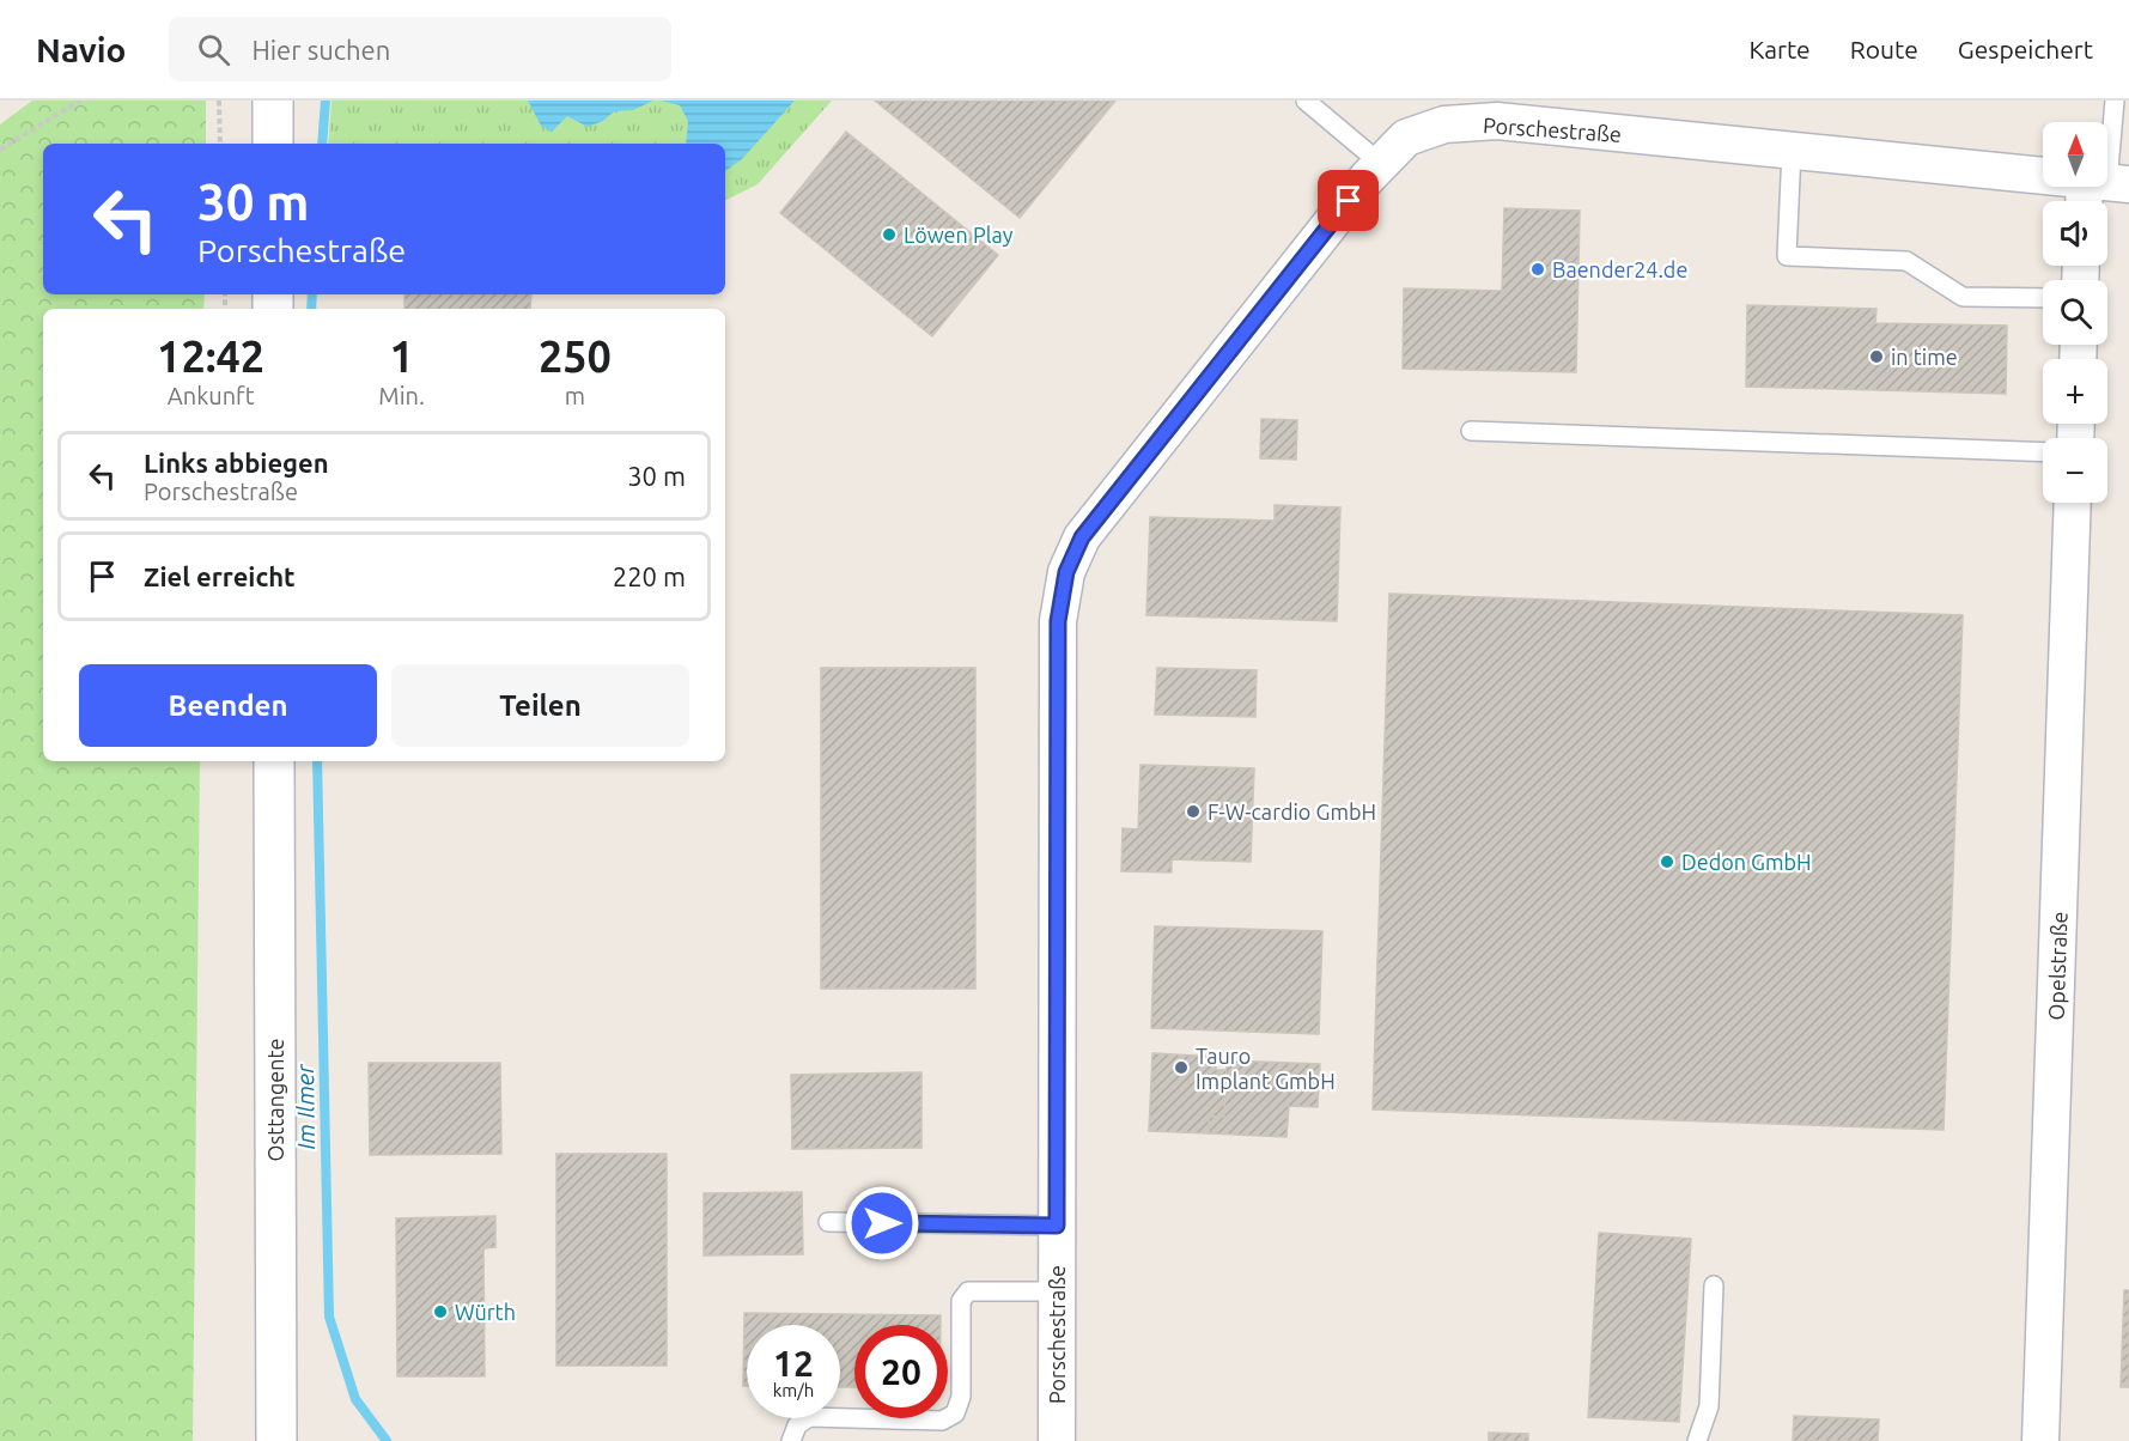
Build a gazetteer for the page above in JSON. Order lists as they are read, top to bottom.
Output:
{
  "streets": {
    "street": ["Porschestraße", "Opelstraße", "Osttangente"]
  },
  "water": ["Im Ilmer"],
  "places": [
    "Löwen Play",
    "Baender24.de",
    "in time",
    "F-W-cardio GmbH",
    "Dedon GmbH",
    "Tauro Implant GmbH",
    "Würth"
  ],
  "north": "top",
  "page": {
    "header": "Navio",
    "search": "Hier suchen",
    "nav": ["Karte", "Route", "Gespeichert"],
    "map_buttons": ["+", "−"],
    "turn": ["30 m", "Porschestraße"],
    "eta": [
      "12:42",
      "Ankunft",
      "1",
      "Min.",
      "250",
      "m"
    ],
    "list": [
      {
        "name": "Links abbiegen",
        "note": "Porschestraße",
        "value": "30 m"
      },
      {
        "name": "Ziel erreicht",
        "value": "220 m"
      }
    ],
    "buttons": ["Beenden", "Teilen"],
    "speed": "12 km/h",
    "limit": "20"
  }
}
